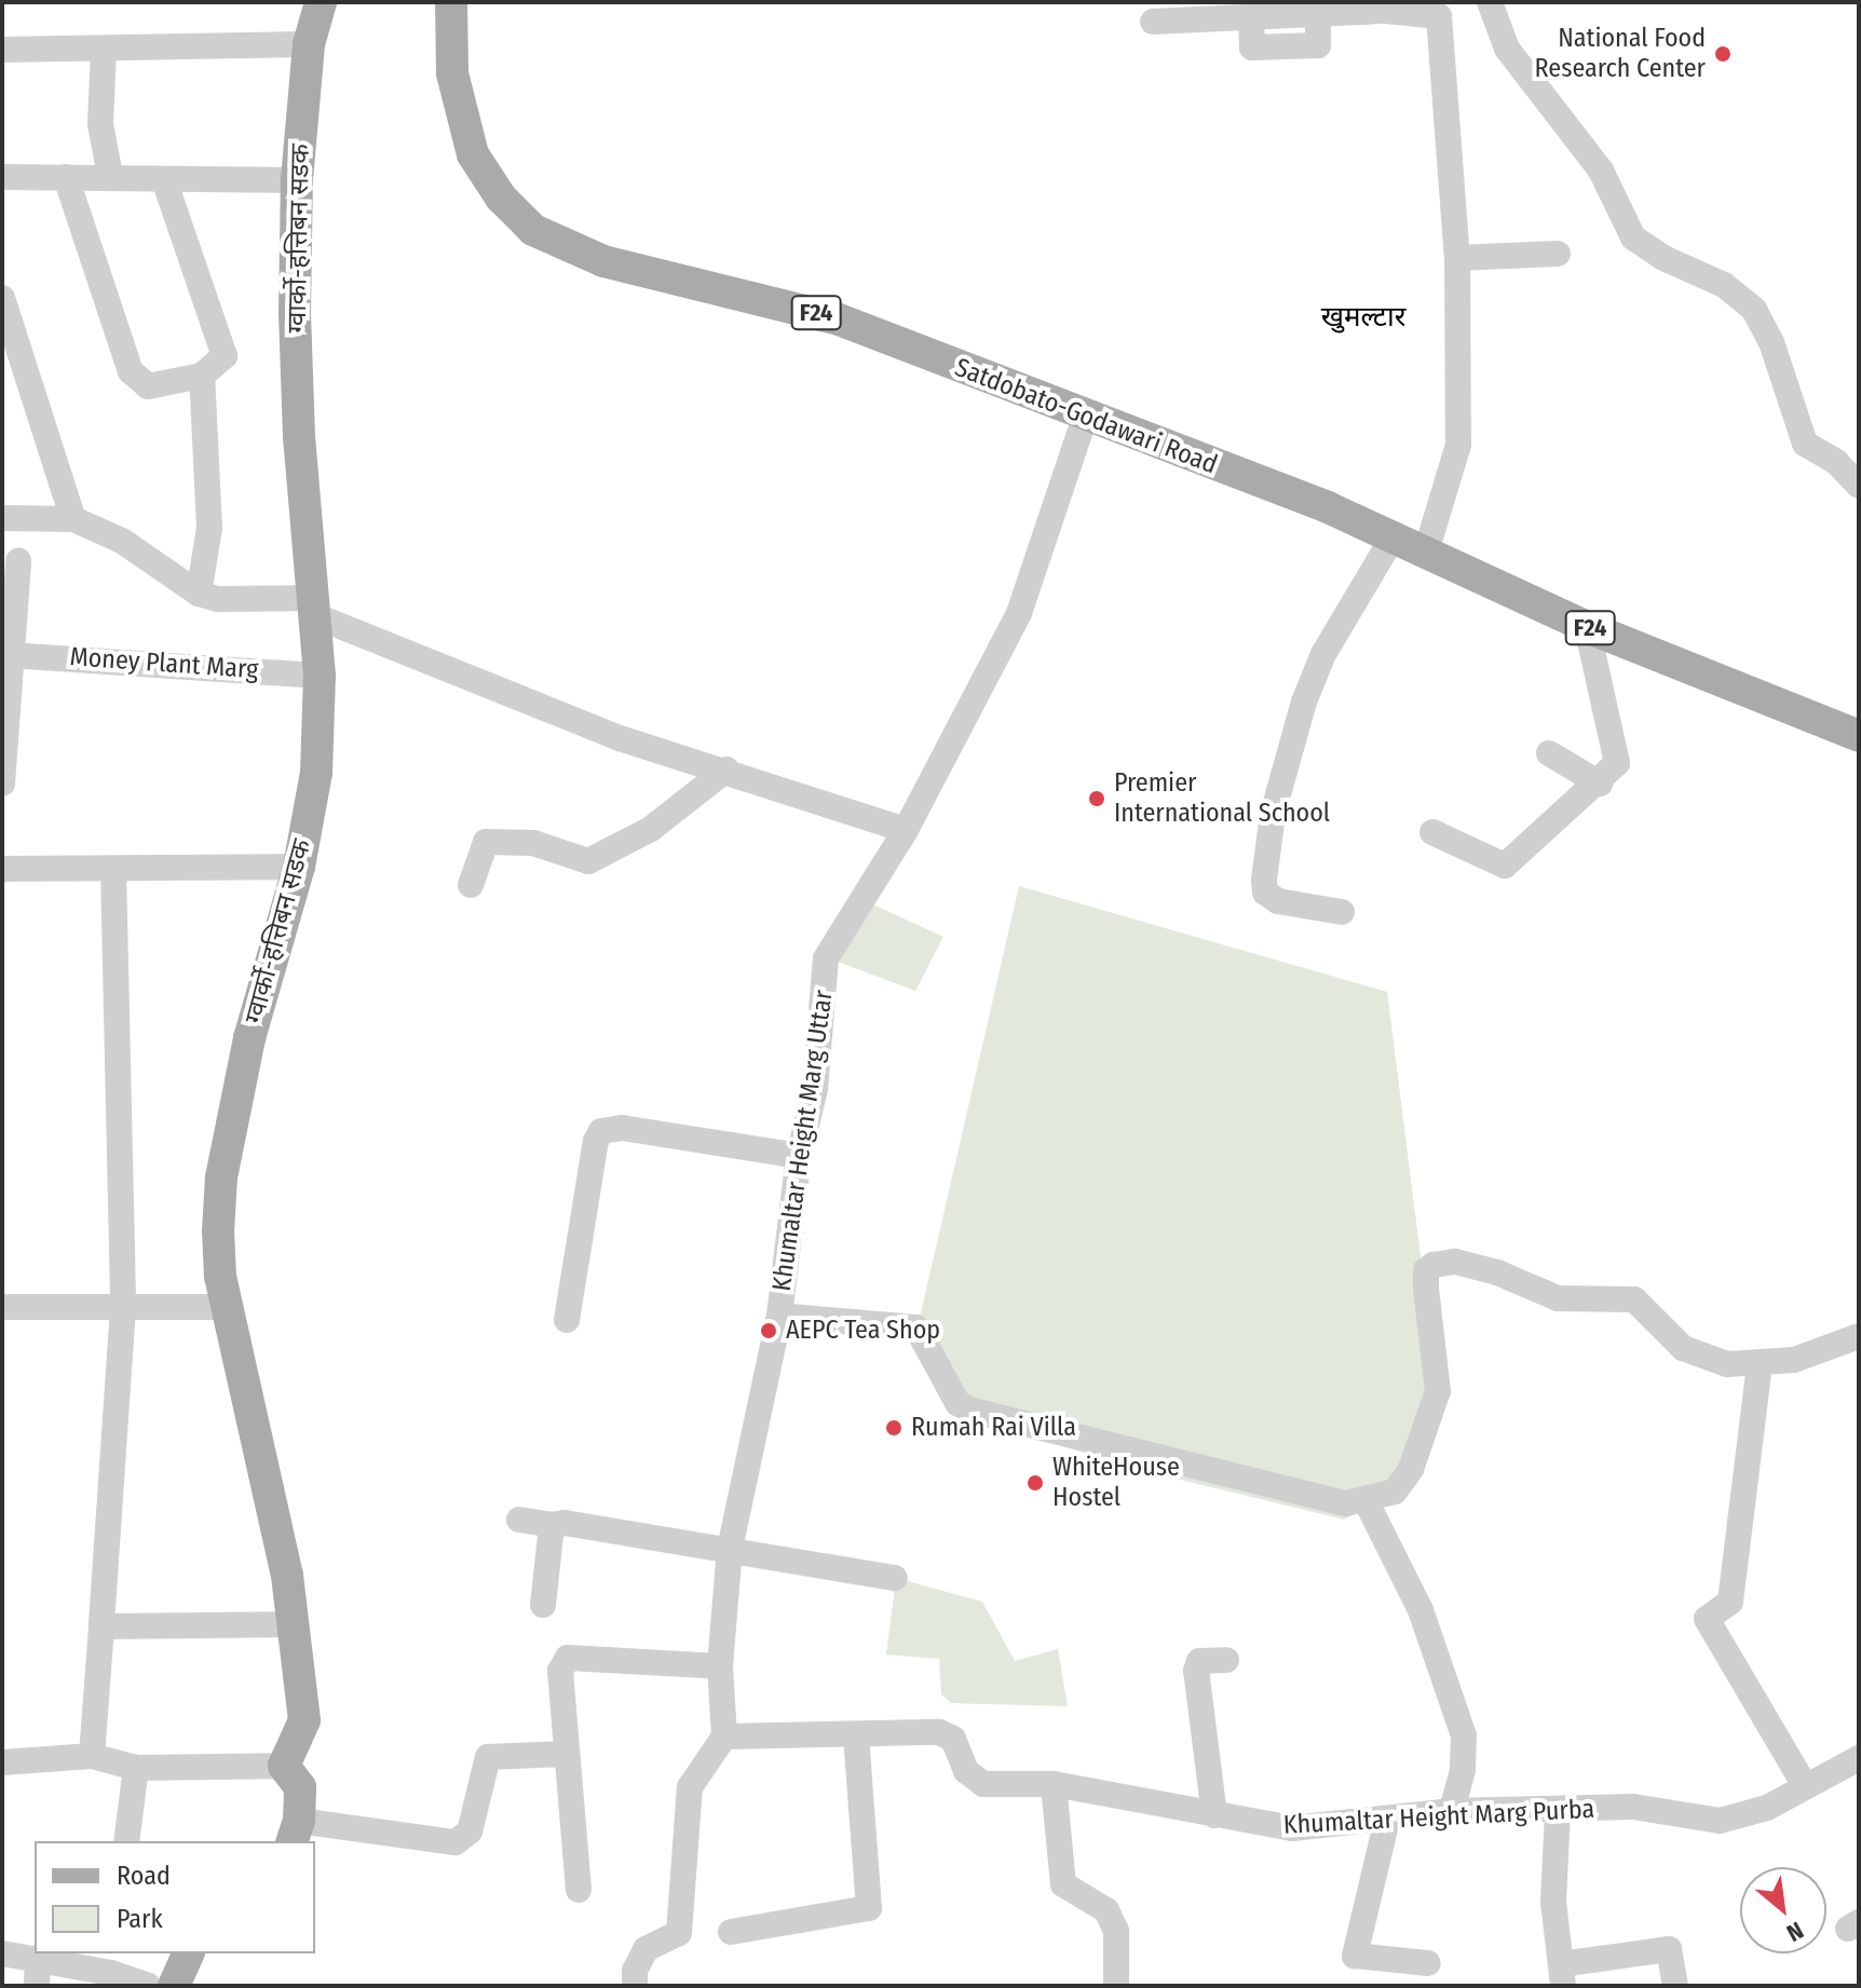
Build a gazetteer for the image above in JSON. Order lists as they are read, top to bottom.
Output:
{
  "streets": {
    "main road": ["ग्वार्को-हत्तिबन सडक", "F24", "Satdobato-Godawari Road"],
    "street": ["Money Plant Marg", "Khumaltar Height Marg Uttar", "Khumaltar Height Marg Purba"]
  },
  "crossings": [
    ["ग्वार्को-हत्तिबन सडक", "Money Plant Marg"],
    ["Satdobato-Godawari Road", "Khumaltar Height Marg Uttar"],
    ["Khumaltar Height Marg Uttar", "Khumaltar Height Marg Purba"]
  ],
  "districts": ["खुमल्टार"],
  "places": [
    "National Food Research Center",
    "Premier International School",
    "AEPC Tea Shop",
    "Rumah Rai Villa",
    "WhiteHouse Hostel"
  ],
  "legend": ["Road", "Park"],
  "north": "bottom right"
}
